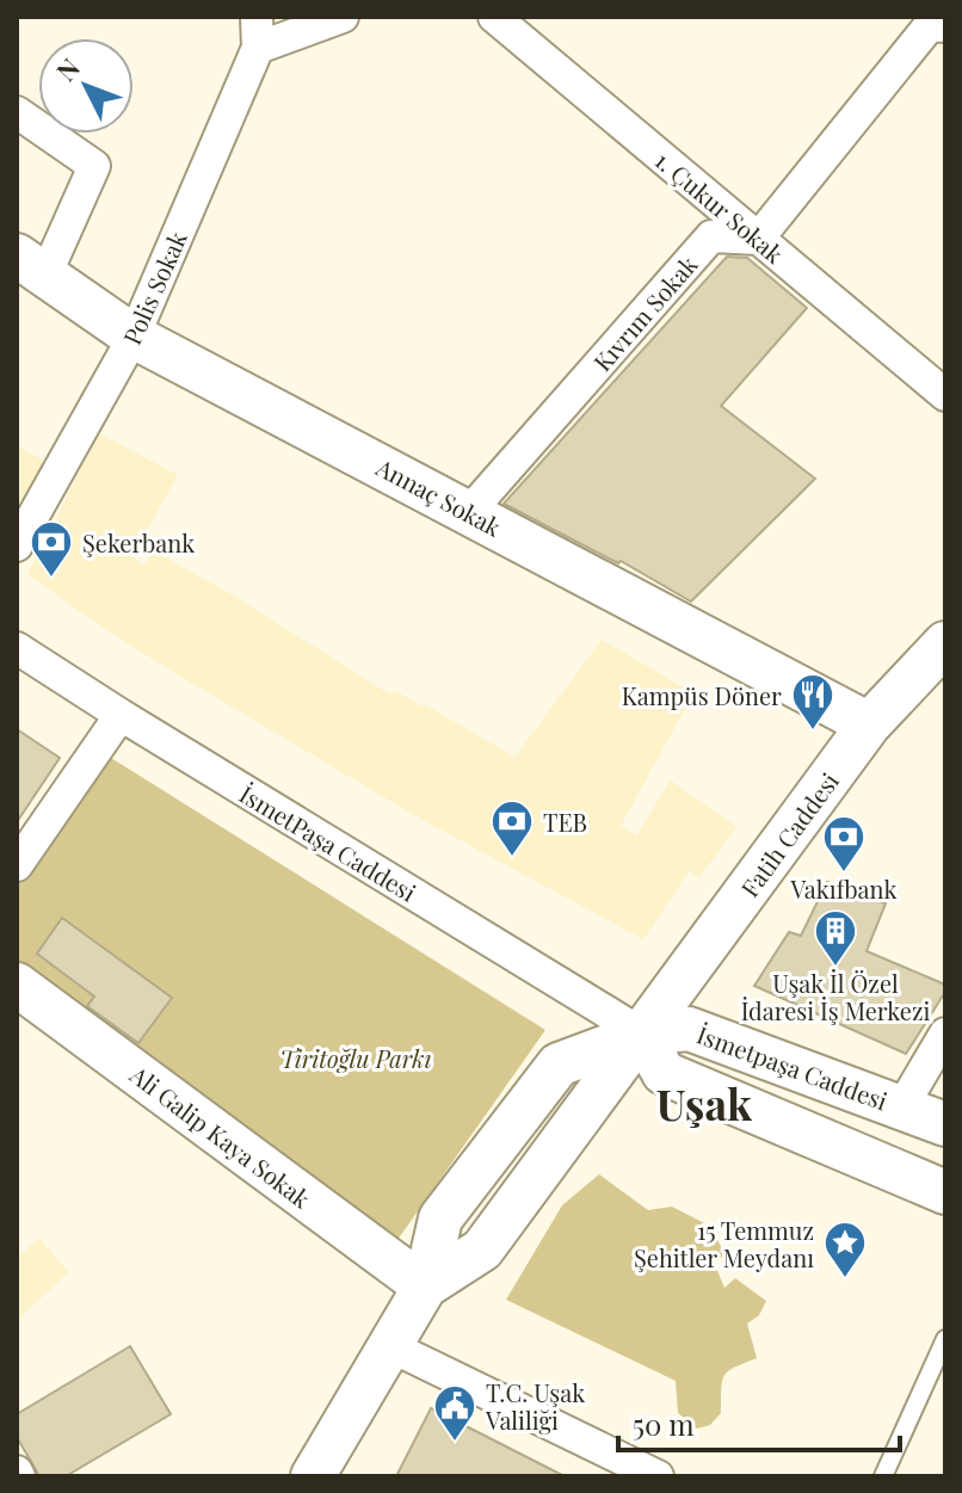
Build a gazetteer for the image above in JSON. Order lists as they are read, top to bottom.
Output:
{
  "streets": {
    "main road": [
      "Annaç Sokak",
      "Fatih Caddesi",
      "İsmetpaşa Caddesi",
      "Ali Galip Kaya Sokak"
    ],
    "street": [
      "1. Çukur Sokak",
      "Polis Sokak",
      "Kıvrım Sokak",
      "İsmetPaşa Caddesi"
    ]
  },
  "crossings": [
    ["1. Çukur Sokak", "Kıvrım Sokak"],
    ["Polis Sokak", "Annaç Sokak"],
    ["Kıvrım Sokak", "Annaç Sokak"],
    ["Annaç Sokak", "Fatih Caddesi"],
    ["Fatih Caddesi", "İsmetPaşa Caddesi"],
    ["Fatih Caddesi", "İsmetpaşa Caddesi"],
    ["İsmetPaşa Caddesi", "İsmetpaşa Caddesi"],
    ["İsmetpaşa Caddesi", "Ali Galip Kaya Sokak"]
  ],
  "districts": ["Uşak"],
  "parks": ["Tiritoğlu Parkı"],
  "places": {
    "bank": ["Şekerbank", "TEB", "Vakıfbank"],
    "restaurant": ["Kampüs Döner"],
    "building": ["Uşak İl Özel İdaresi İş Merkezi"],
    "place": ["15 Temmuz Şehitler Meydanı"],
    "public building": ["T.C. Uşak Valiliği"]
  },
  "scale_bar": "50 m",
  "north": "top left"
}
